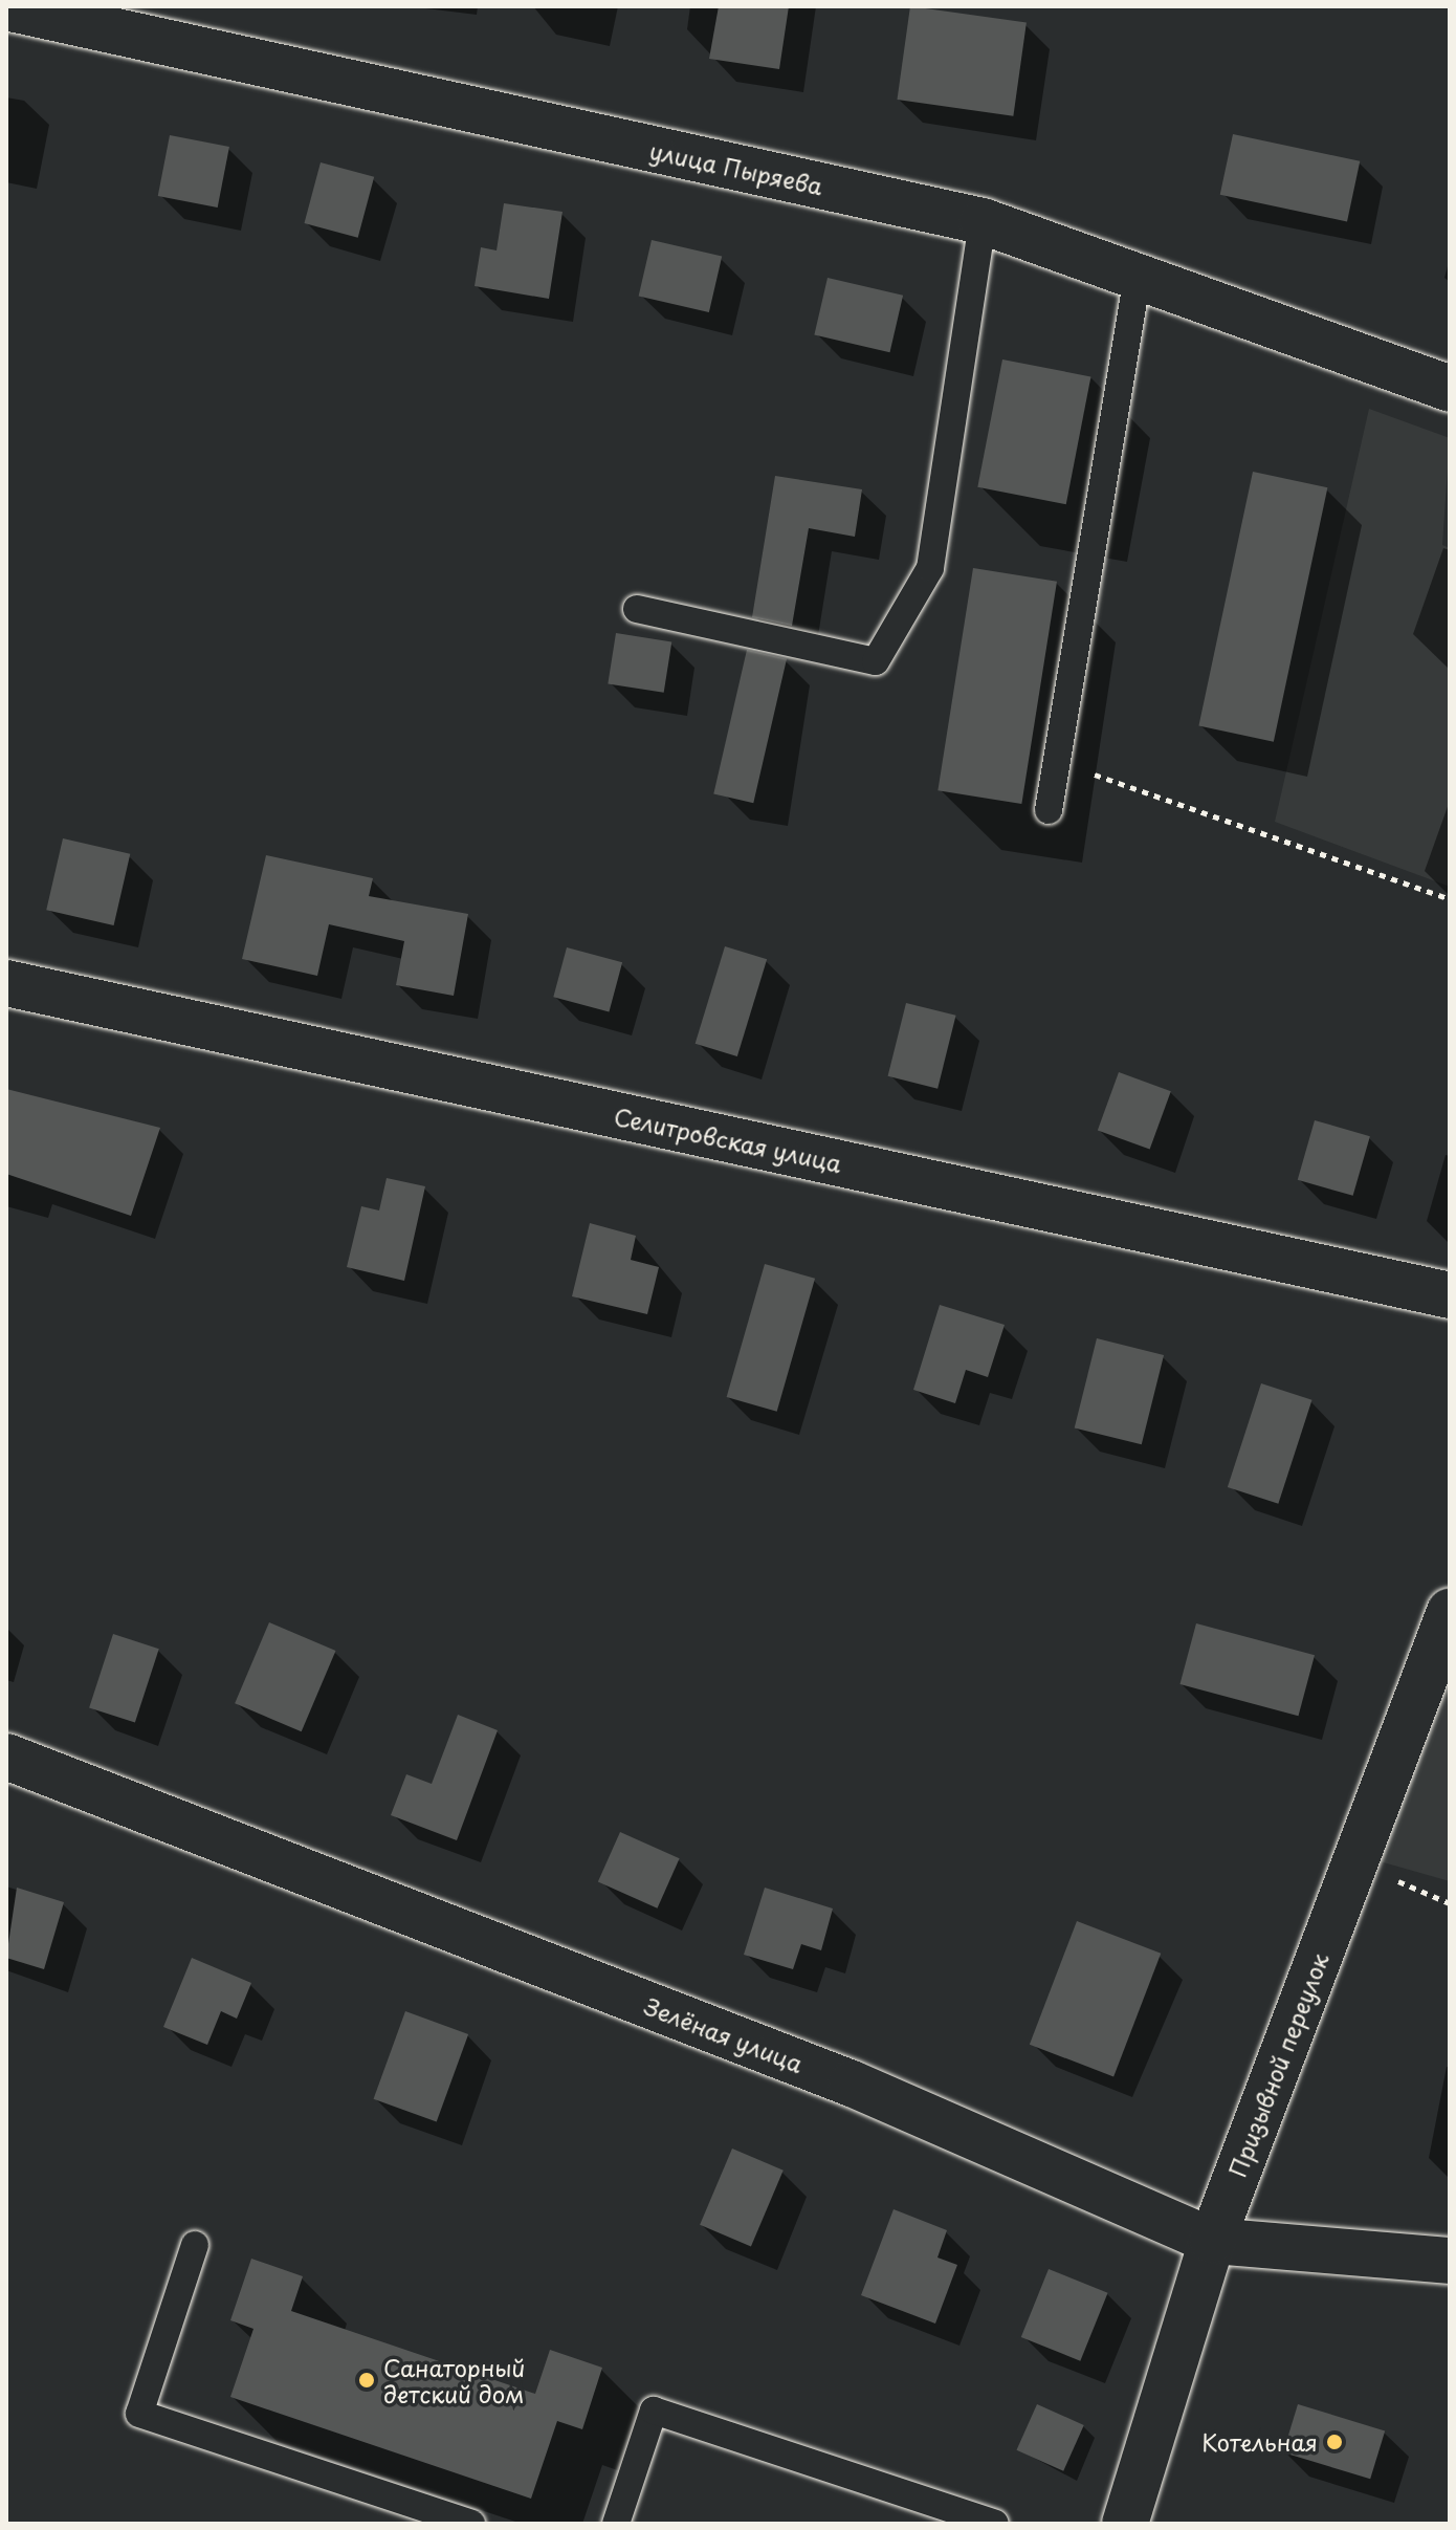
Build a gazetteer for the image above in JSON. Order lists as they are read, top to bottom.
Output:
{
  "streets": {
    "street": [
      "улица Пыряева",
      "Селитровская улица",
      "Зелёная улица",
      "Призывной переулок"
    ]
  },
  "crossings": [
    ["Зелёная улица", "Призывной переулок"]
  ],
  "places": ["Санаторный детский дом", "Котельная"]
}
